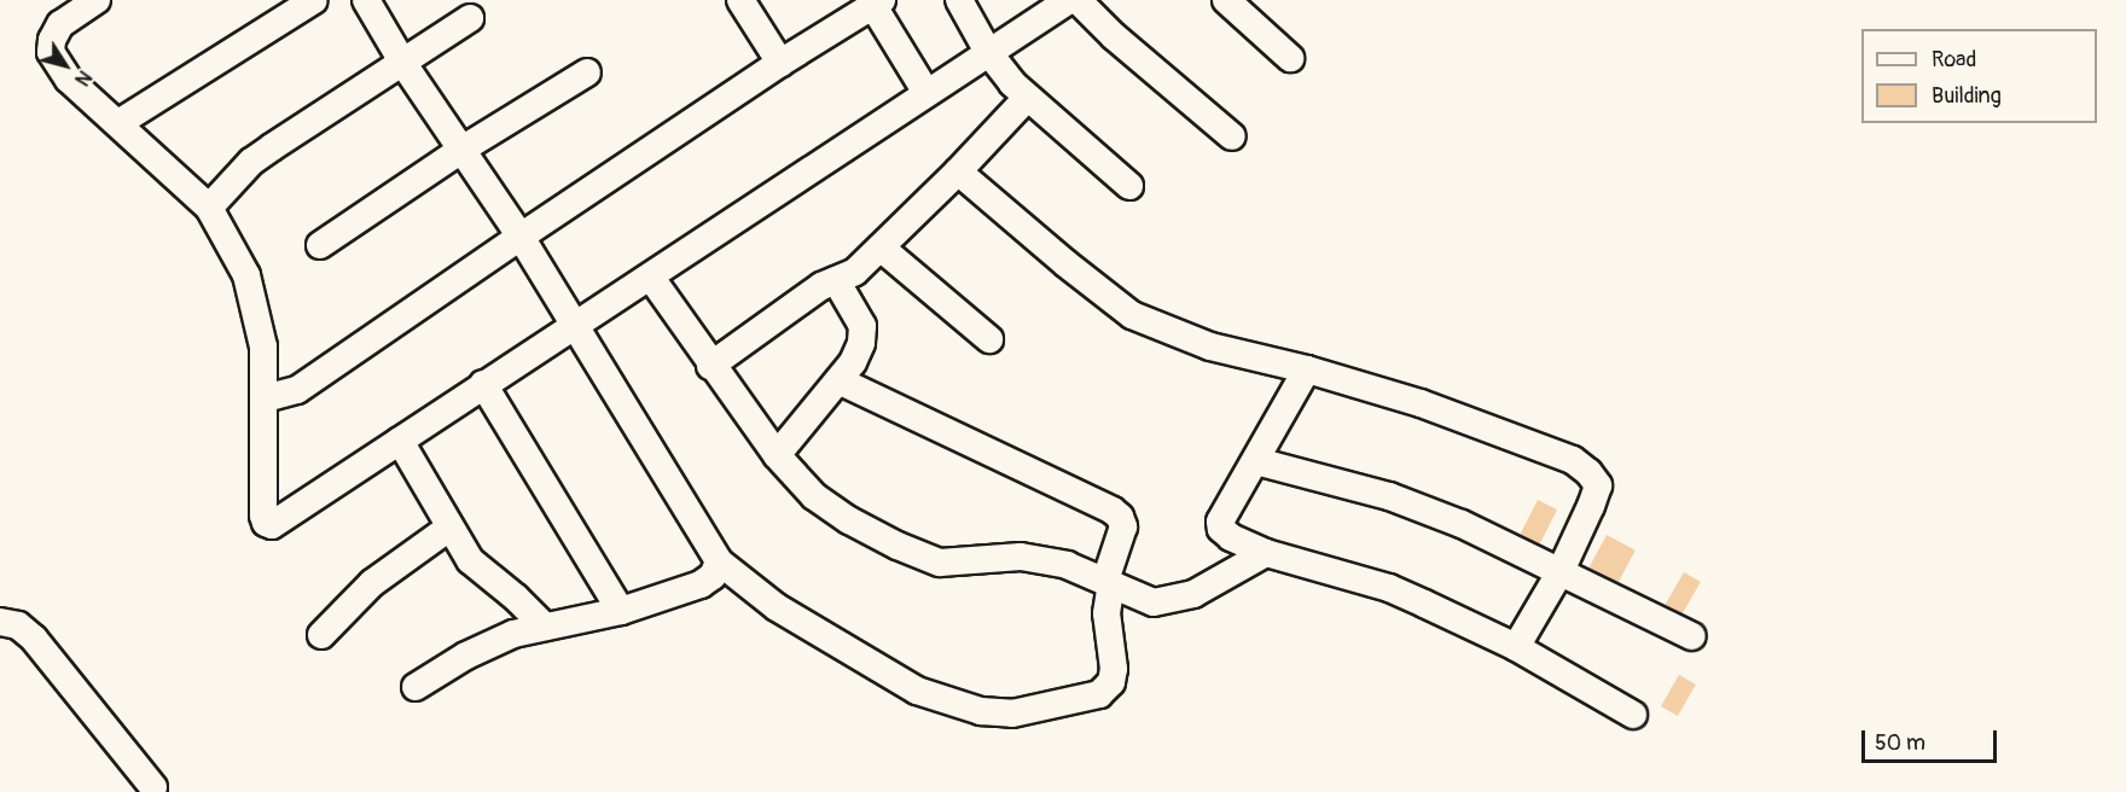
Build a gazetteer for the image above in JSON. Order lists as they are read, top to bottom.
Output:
{
  "legend": ["Road", "Building"],
  "scale_bar": "50 m",
  "north": "bottom right"
}
